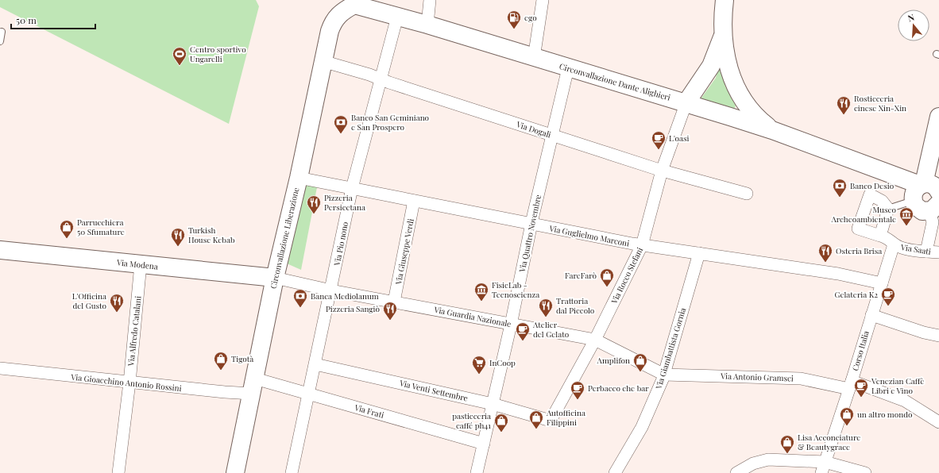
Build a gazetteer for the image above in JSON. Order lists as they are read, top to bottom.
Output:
{
  "streets": {
    "main road": ["Circonvallazione Dante Alighieri", "Circonvallazione Liberazione", "Via Modena"],
    "street": [
      "Via Dogali",
      "Via Quattro Novembre",
      "Via Guglielmo Marconi",
      "Via Pio nono",
      "Via Saati",
      "Via Giuseppe Verdi",
      "Via Rocco Stefani",
      "Via Guardia Nazionale",
      "Via Alfredo Catalani",
      "Via Giambattista Gornia",
      "Corso Italia",
      "Via Antonio Gramsci",
      "Via Gioacchino Antonio Rossini",
      "Via Venti Settembre",
      "Via Frati"
    ]
  },
  "crossings": [
    ["Circonvallazione Dante Alighieri", "Via Quattro Novembre"],
    ["Circonvallazione Dante Alighieri", "Circonvallazione Liberazione"],
    ["Circonvallazione Dante Alighieri", "Via Pio nono"],
    ["Circonvallazione Dante Alighieri", "Via Rocco Stefani"],
    ["Via Dogali", "Via Quattro Novembre"],
    ["Via Dogali", "Circonvallazione Liberazione"],
    ["Via Dogali", "Via Pio nono"],
    ["Via Dogali", "Via Rocco Stefani"],
    ["Via Quattro Novembre", "Via Guglielmo Marconi"],
    ["Via Quattro Novembre", "Via Guardia Nazionale"],
    ["Via Quattro Novembre", "Via Venti Settembre"],
    ["Via Quattro Novembre", "Via Frati"],
    ["Via Guglielmo Marconi", "Circonvallazione Liberazione"],
    ["Via Guglielmo Marconi", "Via Pio nono"],
    ["Via Guglielmo Marconi", "Via Giuseppe Verdi"],
    ["Via Guglielmo Marconi", "Via Rocco Stefani"],
    ["Via Guglielmo Marconi", "Via Giambattista Gornia"],
    ["Via Guglielmo Marconi", "Corso Italia"],
    ["Circonvallazione Liberazione", "Via Modena"],
    ["Circonvallazione Liberazione", "Via Guardia Nazionale"],
    ["Circonvallazione Liberazione", "Via Gioacchino Antonio Rossini"],
    ["Circonvallazione Liberazione", "Via Frati"],
    ["Via Pio nono", "Via Guardia Nazionale"],
    ["Via Pio nono", "Via Venti Settembre"],
    ["Via Pio nono", "Via Frati"],
    ["Via Saati", "Corso Italia"],
    ["Via Giuseppe Verdi", "Via Guardia Nazionale"],
    ["Via Modena", "Via Guardia Nazionale"],
    ["Via Modena", "Via Alfredo Catalani"],
    ["Via Rocco Stefani", "Via Guardia Nazionale"],
    ["Via Rocco Stefani", "Via Venti Settembre"],
    ["Via Guardia Nazionale", "Via Giambattista Gornia"],
    ["Via Guardia Nazionale", "Via Antonio Gramsci"],
    ["Via Alfredo Catalani", "Via Gioacchino Antonio Rossini"],
    ["Via Giambattista Gornia", "Via Antonio Gramsci"],
    ["Corso Italia", "Via Antonio Gramsci"],
    ["Via Gioacchino Antonio Rossini", "Via Frati"]
  ],
  "places": {
    "fuel station": ["ego"],
    "sports": ["Centro sportivo Ungarelli"],
    "restaurant": [
      "Rosticceria cinese Xin-Xin",
      "Pizzeria Persicetana",
      "Turkish House Kebab",
      "Osteria Brisa",
      "L'Officina del Gusto",
      "Trattoria dal Piccolo",
      "Pizzeria Sangiò"
    ],
    "bank": ["Banco San Geminiano e San Prospero", "Banco Desio", "Banca Mediolanum"],
    "cafe": [
      "L'oasi",
      "Gelateria K2",
      "Atelier del Gelato",
      "Venezian Caffè Libri e Vino",
      "Perbacco che bar"
    ],
    "museum": ["Museo Archeoambientale", "FisicLab - Tecnoscienza"],
    "shop": [
      "Parrucchiera 50 Sfumature",
      "FareFarò",
      "Tigotà",
      "Amplifon",
      "un altro mondo",
      "Autofficina Filippini",
      "pasticceria caffé ph41",
      "Lisa Acconciature & Beautygrace"
    ],
    "supermarket": ["InCoop"]
  },
  "scale_bar": "50 m",
  "north": "top"
}
